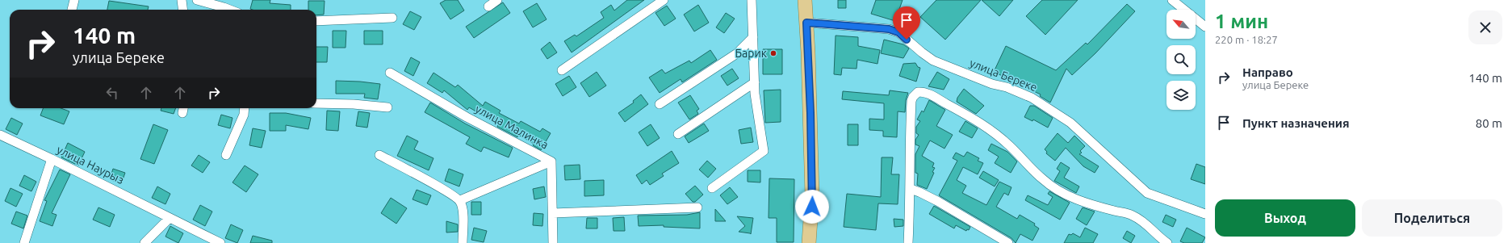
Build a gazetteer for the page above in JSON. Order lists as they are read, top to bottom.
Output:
{
  "streets": {
    "street": ["улица Береке", "улица Малинка", "улица Наурыз"]
  },
  "places": ["Барик"],
  "north": "top left",
  "page": {
    "heading": ["1 мин", "220 m · 18:27"],
    "turn": ["140 m", "улица Береке"],
    "list": [
      {
        "name": "Направо",
        "note": "улица Береке",
        "value": "140 m"
      },
      {
        "name": "Пункт назначения",
        "value": "80 m"
      }
    ],
    "buttons": ["Выход", "Поделиться"]
  }
}
